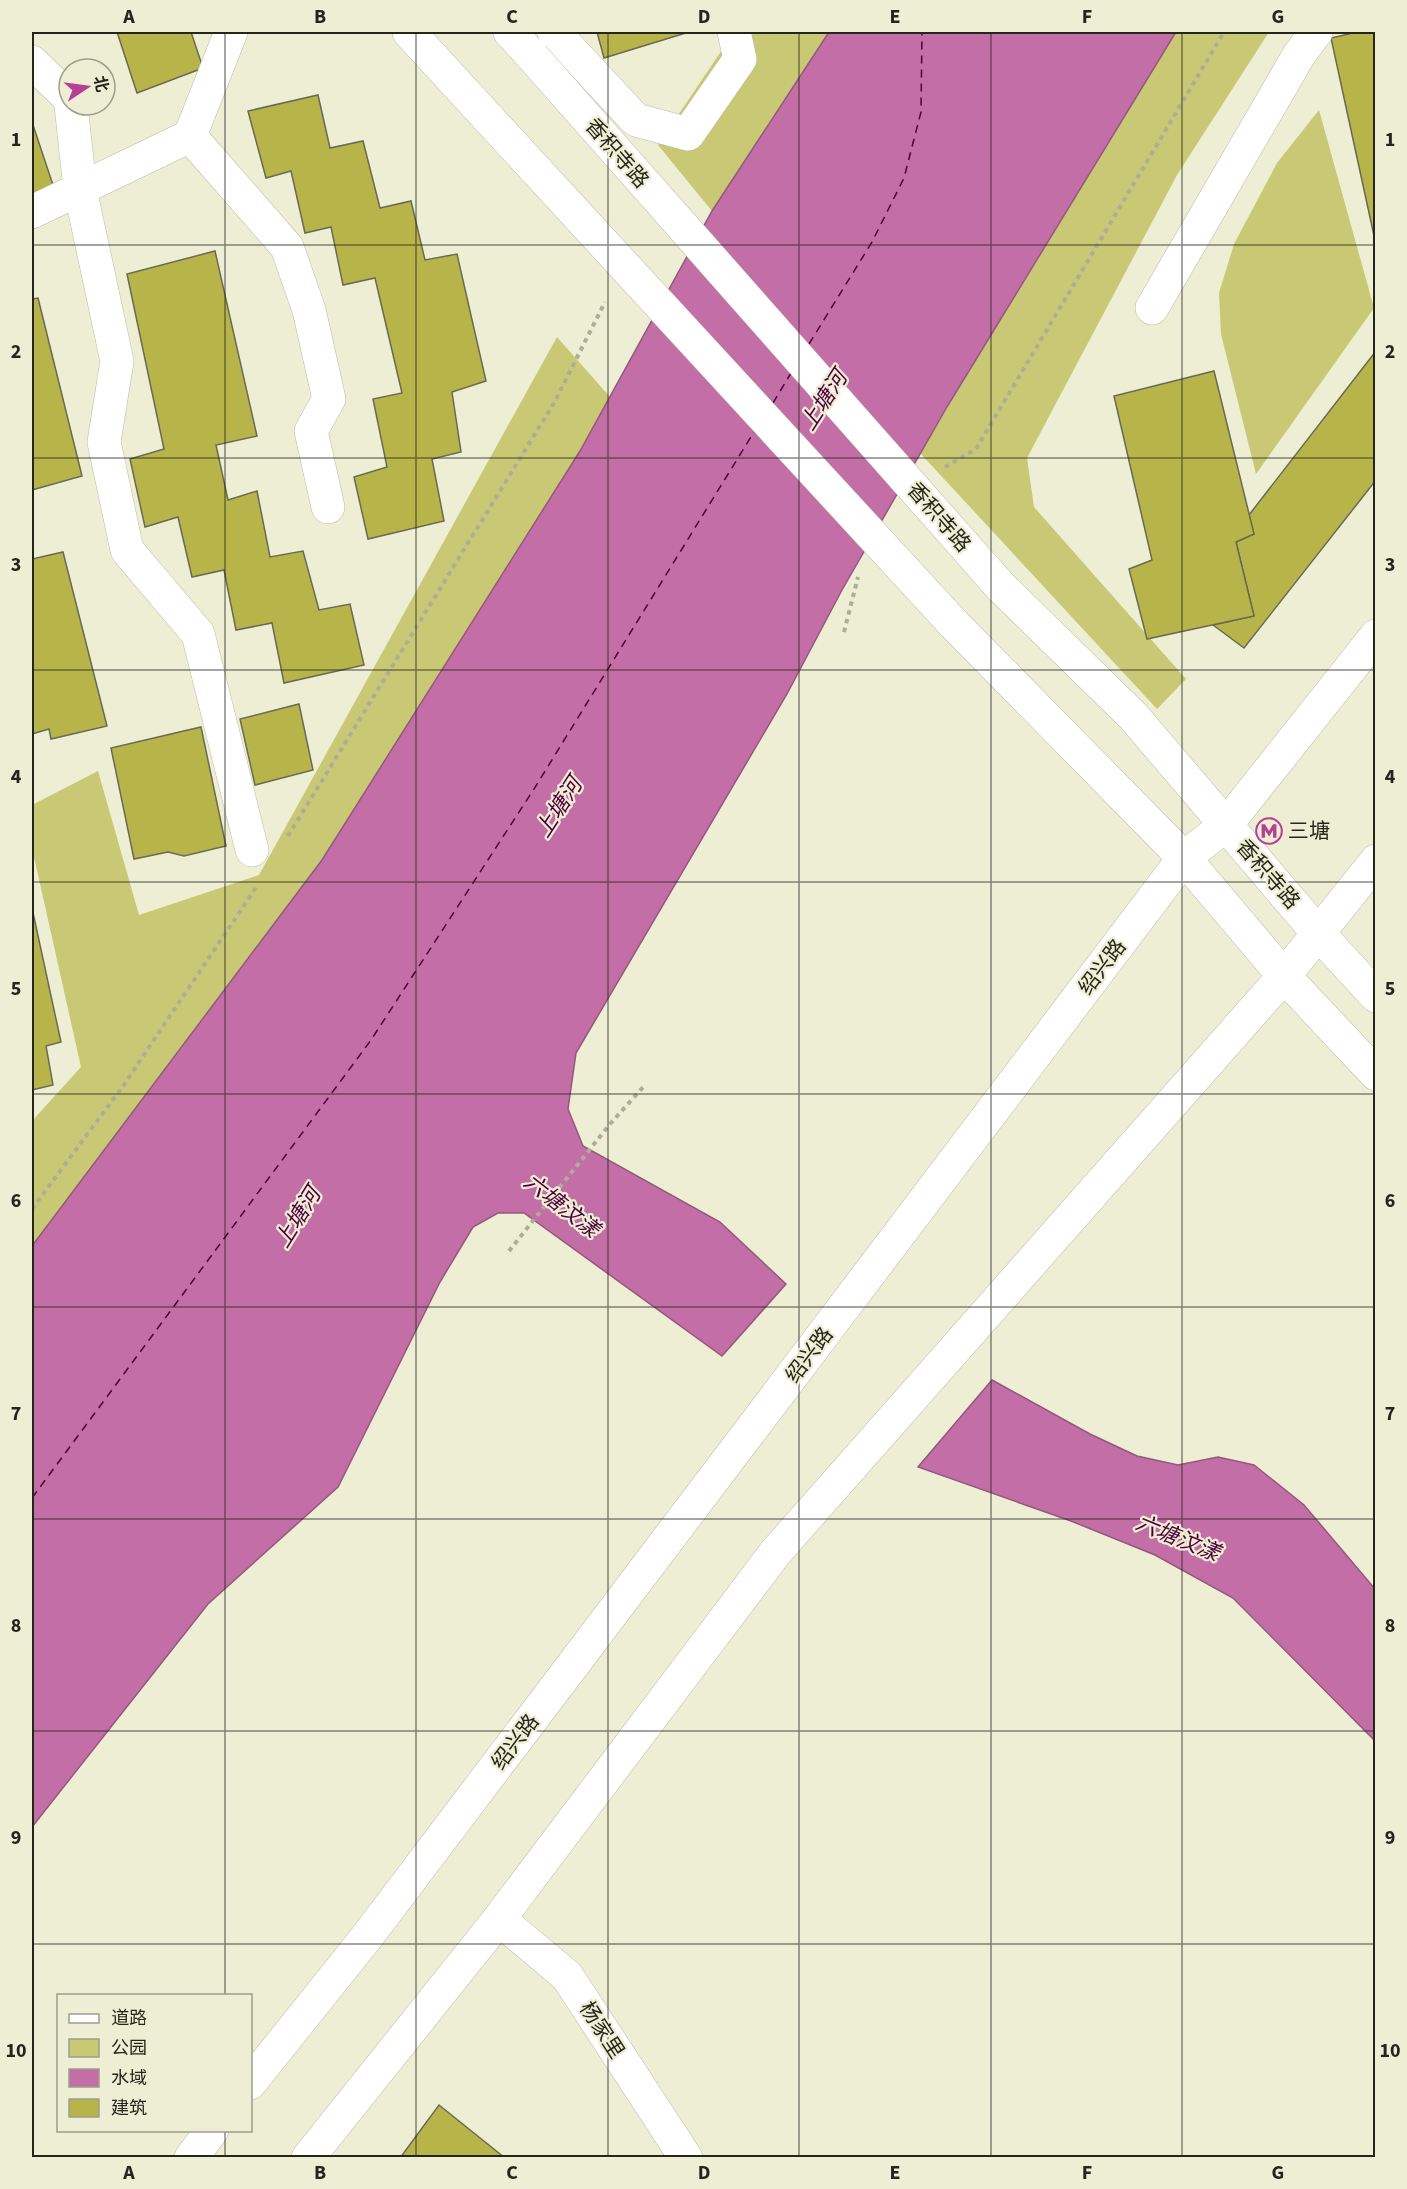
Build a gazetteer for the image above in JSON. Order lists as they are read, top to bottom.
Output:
{
  "streets": {
    "main road": ["香积寺路", "绍兴路", "杨家里"]
  },
  "crossings": [
    ["香积寺路", "绍兴路"]
  ],
  "water": ["上塘河", "六塘汶漾"],
  "places": {
    "metro station": ["三塘"]
  },
  "legend": [
    "道路",
    "公园",
    "水域",
    "建筑"
  ],
  "north": "right",
  "grid": {
    "columns": [
      "A",
      "B",
      "C",
      "D",
      "E",
      "F",
      "G"
    ],
    "rows": [
      "1",
      "2",
      "3",
      "4",
      "5",
      "6",
      "7",
      "8",
      "9",
      "10"
    ]
  }
}
